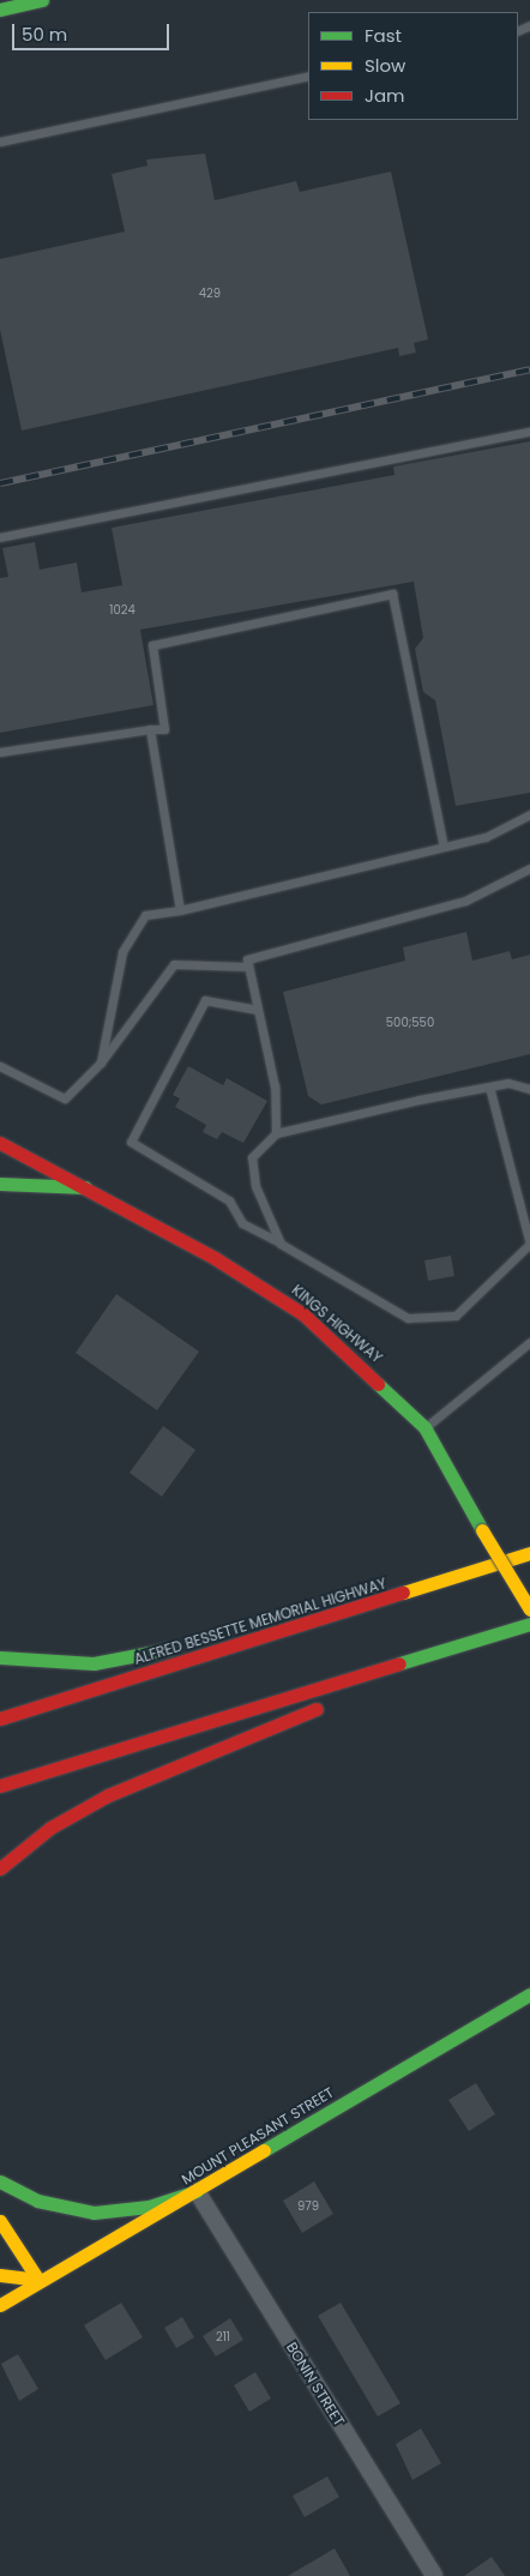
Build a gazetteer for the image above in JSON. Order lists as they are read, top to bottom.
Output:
{
  "streets": {
    "main road": ["KINGS HIGHWAY", "ALFRED BESSETTE MEMORIAL HIGHWAY", "MOUNT PLEASANT STREET"],
    "street": ["BONIN STREET"]
  },
  "crossings": [
    ["MOUNT PLEASANT STREET", "BONIN STREET"]
  ],
  "house_numbers": [
    "429",
    "1024",
    "500;550",
    "979",
    "211"
  ],
  "legend": ["Fast", "Slow", "Jam"],
  "scale_bar": "50 m"
}
